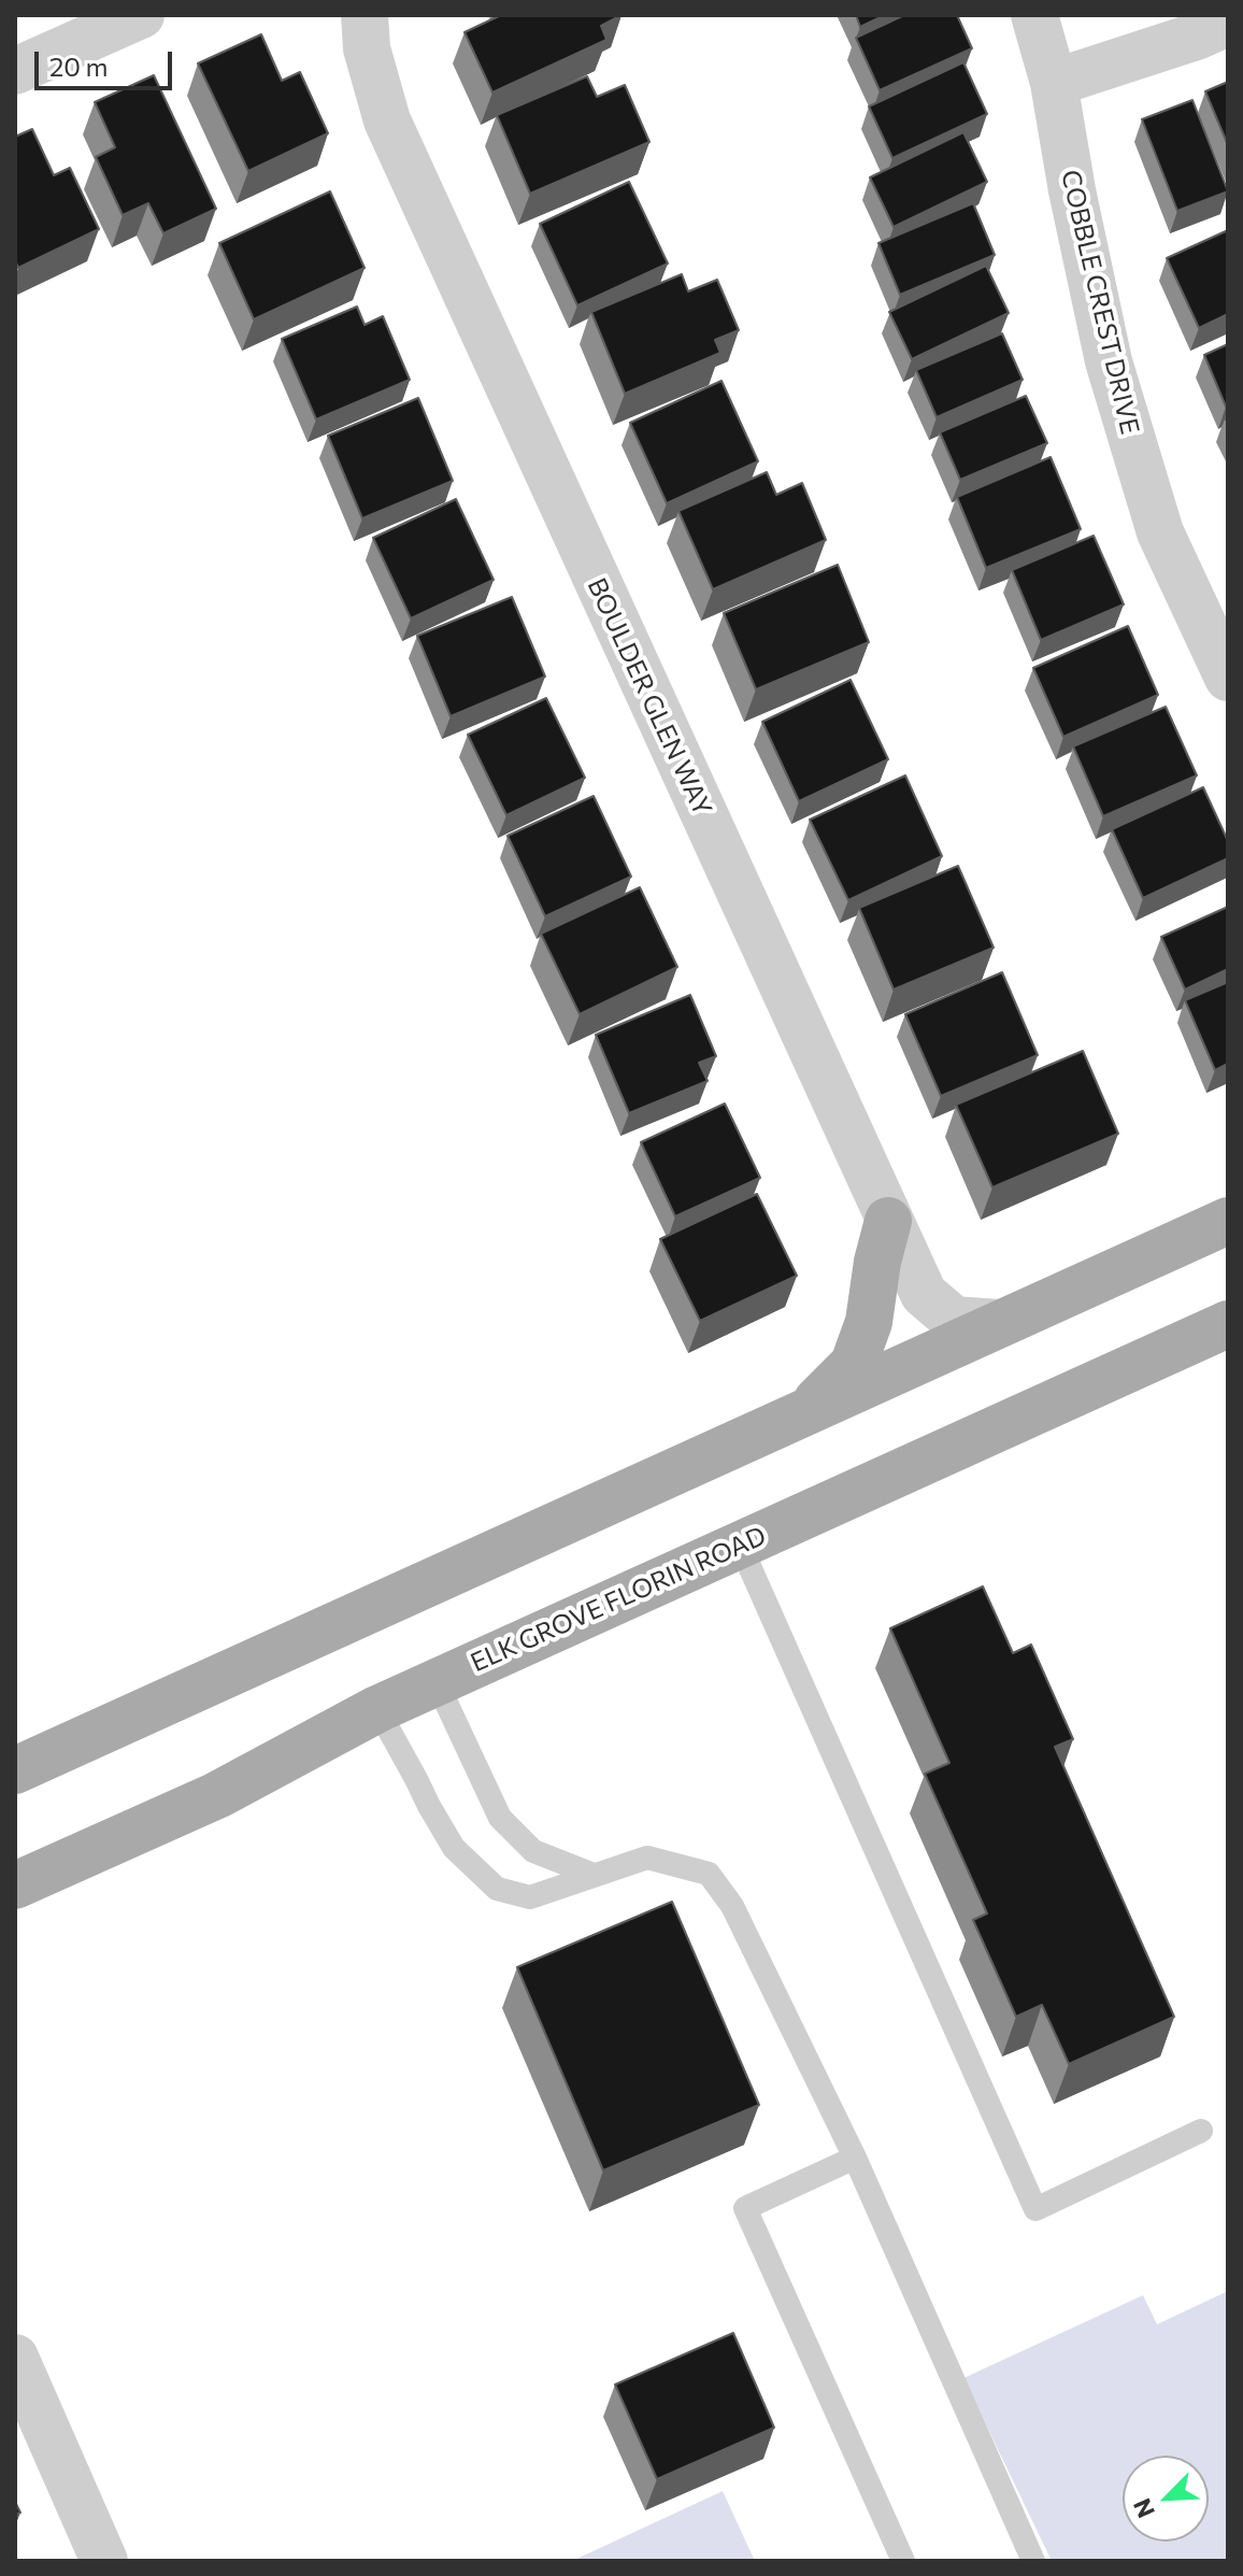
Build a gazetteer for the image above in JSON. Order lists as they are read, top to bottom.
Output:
{
  "streets": {
    "main road": ["ELK GROVE FLORIN ROAD"],
    "street": ["COBBLE CREST DRIVE", "BOULDER GLEN WAY"]
  },
  "scale_bar": "20 m",
  "north": "bottom left"
}
